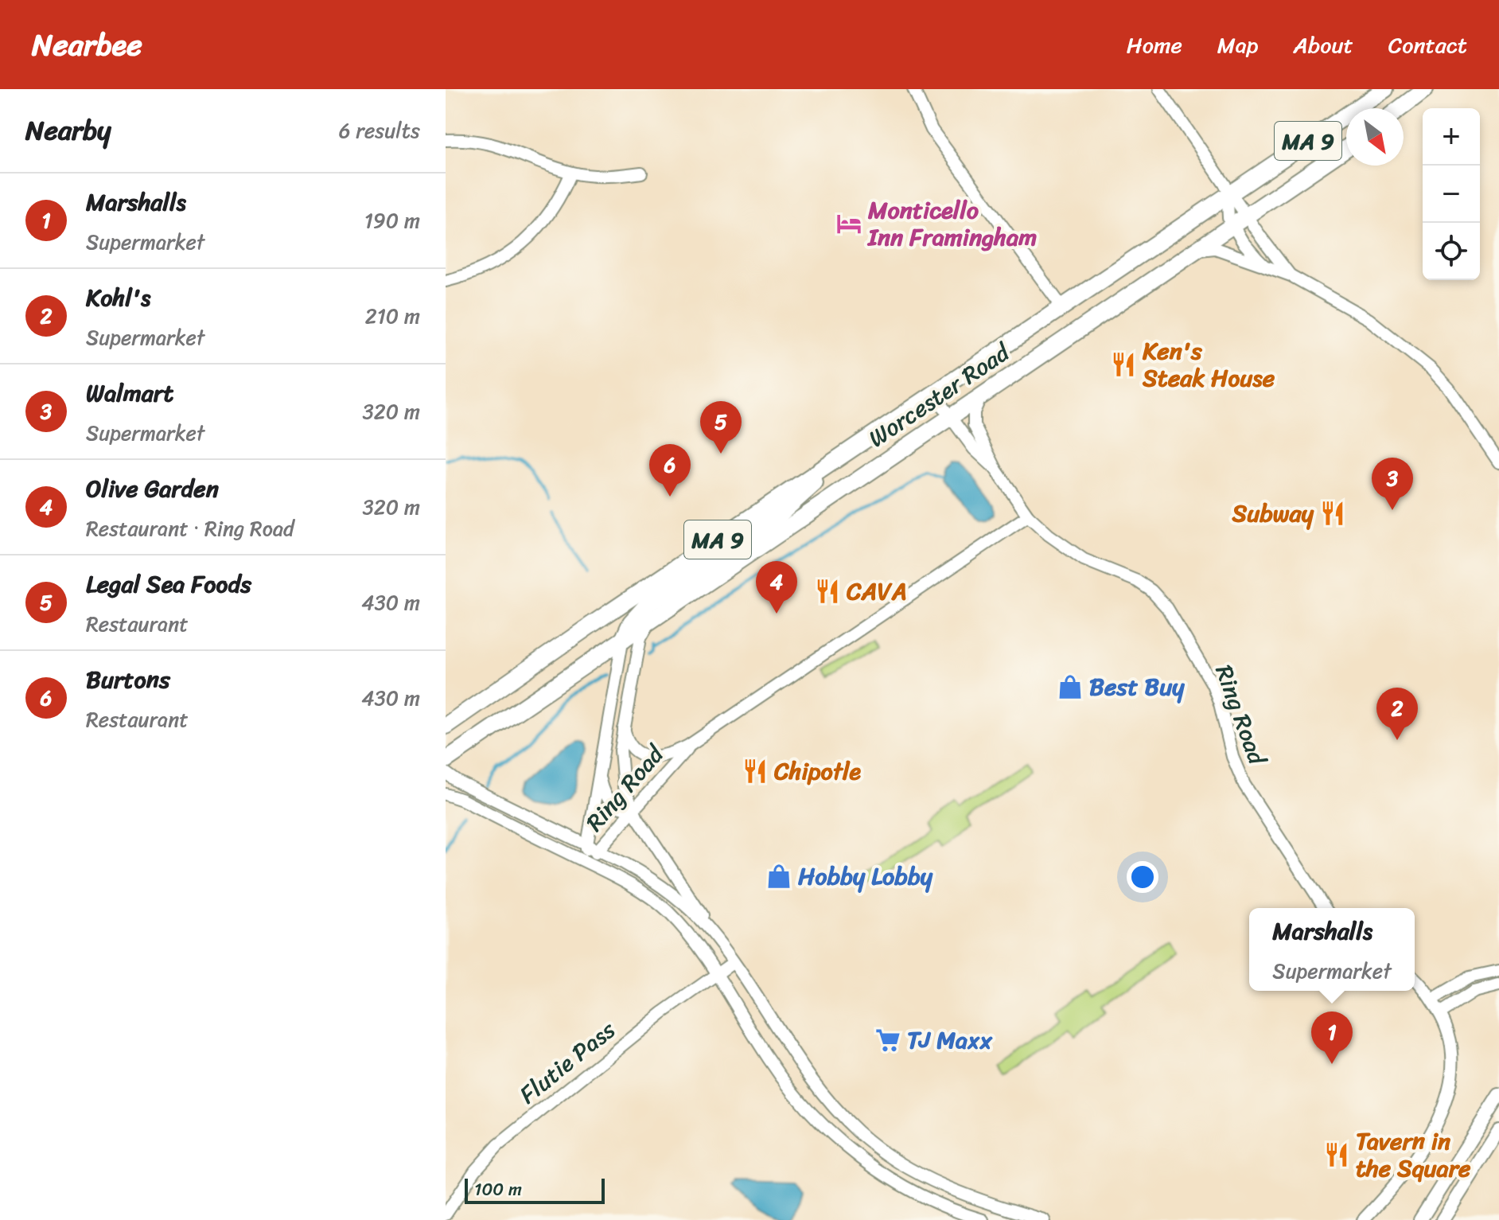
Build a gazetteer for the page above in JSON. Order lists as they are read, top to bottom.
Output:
{
  "streets": {
    "highway": ["MA 9", "Worcester Road"],
    "street": ["Ring Road", "Flutie Pass"]
  },
  "crossings": [
    ["Worcester Road", "Ring Road"]
  ],
  "places": {
    "hotel": ["Monticello Inn Framingham"],
    "restaurant": [
      "Ken's Steak House",
      "Subway",
      "CAVA",
      "Chipotle",
      "Tavern in the Square"
    ],
    "shop": ["Best Buy", "Hobby Lobby"],
    "supermarket": ["TJ Maxx"]
  },
  "scale_bar": "100 m",
  "north": "bottom right",
  "page": {
    "header": "Nearbee",
    "nav": [
      "Home",
      "Map",
      "About",
      "Contact"
    ],
    "heading": ["Nearby", "6 results"],
    "map_buttons": ["+", "−"],
    "list": [
      {
        "mark": "1",
        "name": "Marshalls",
        "note": "Supermarket",
        "value": "190 m"
      },
      {
        "mark": "2",
        "name": "Kohl's",
        "note": "Supermarket",
        "value": "210 m"
      },
      {
        "mark": "3",
        "name": "Walmart",
        "note": "Supermarket",
        "value": "320 m"
      },
      {
        "mark": "4",
        "name": "Olive Garden",
        "note": "Restaurant · Ring Road",
        "value": "320 m"
      },
      {
        "mark": "5",
        "name": "Legal Sea Foods",
        "note": "Restaurant",
        "value": "430 m"
      },
      {
        "mark": "6",
        "name": "Burtons",
        "note": "Restaurant",
        "value": "430 m"
      }
    ],
    "pins": [
      "5",
      "6",
      "3",
      "4",
      "2",
      "1"
    ],
    "popup": ["Marshalls", "Supermarket"],
    "scale": "100 m"
  }
}
